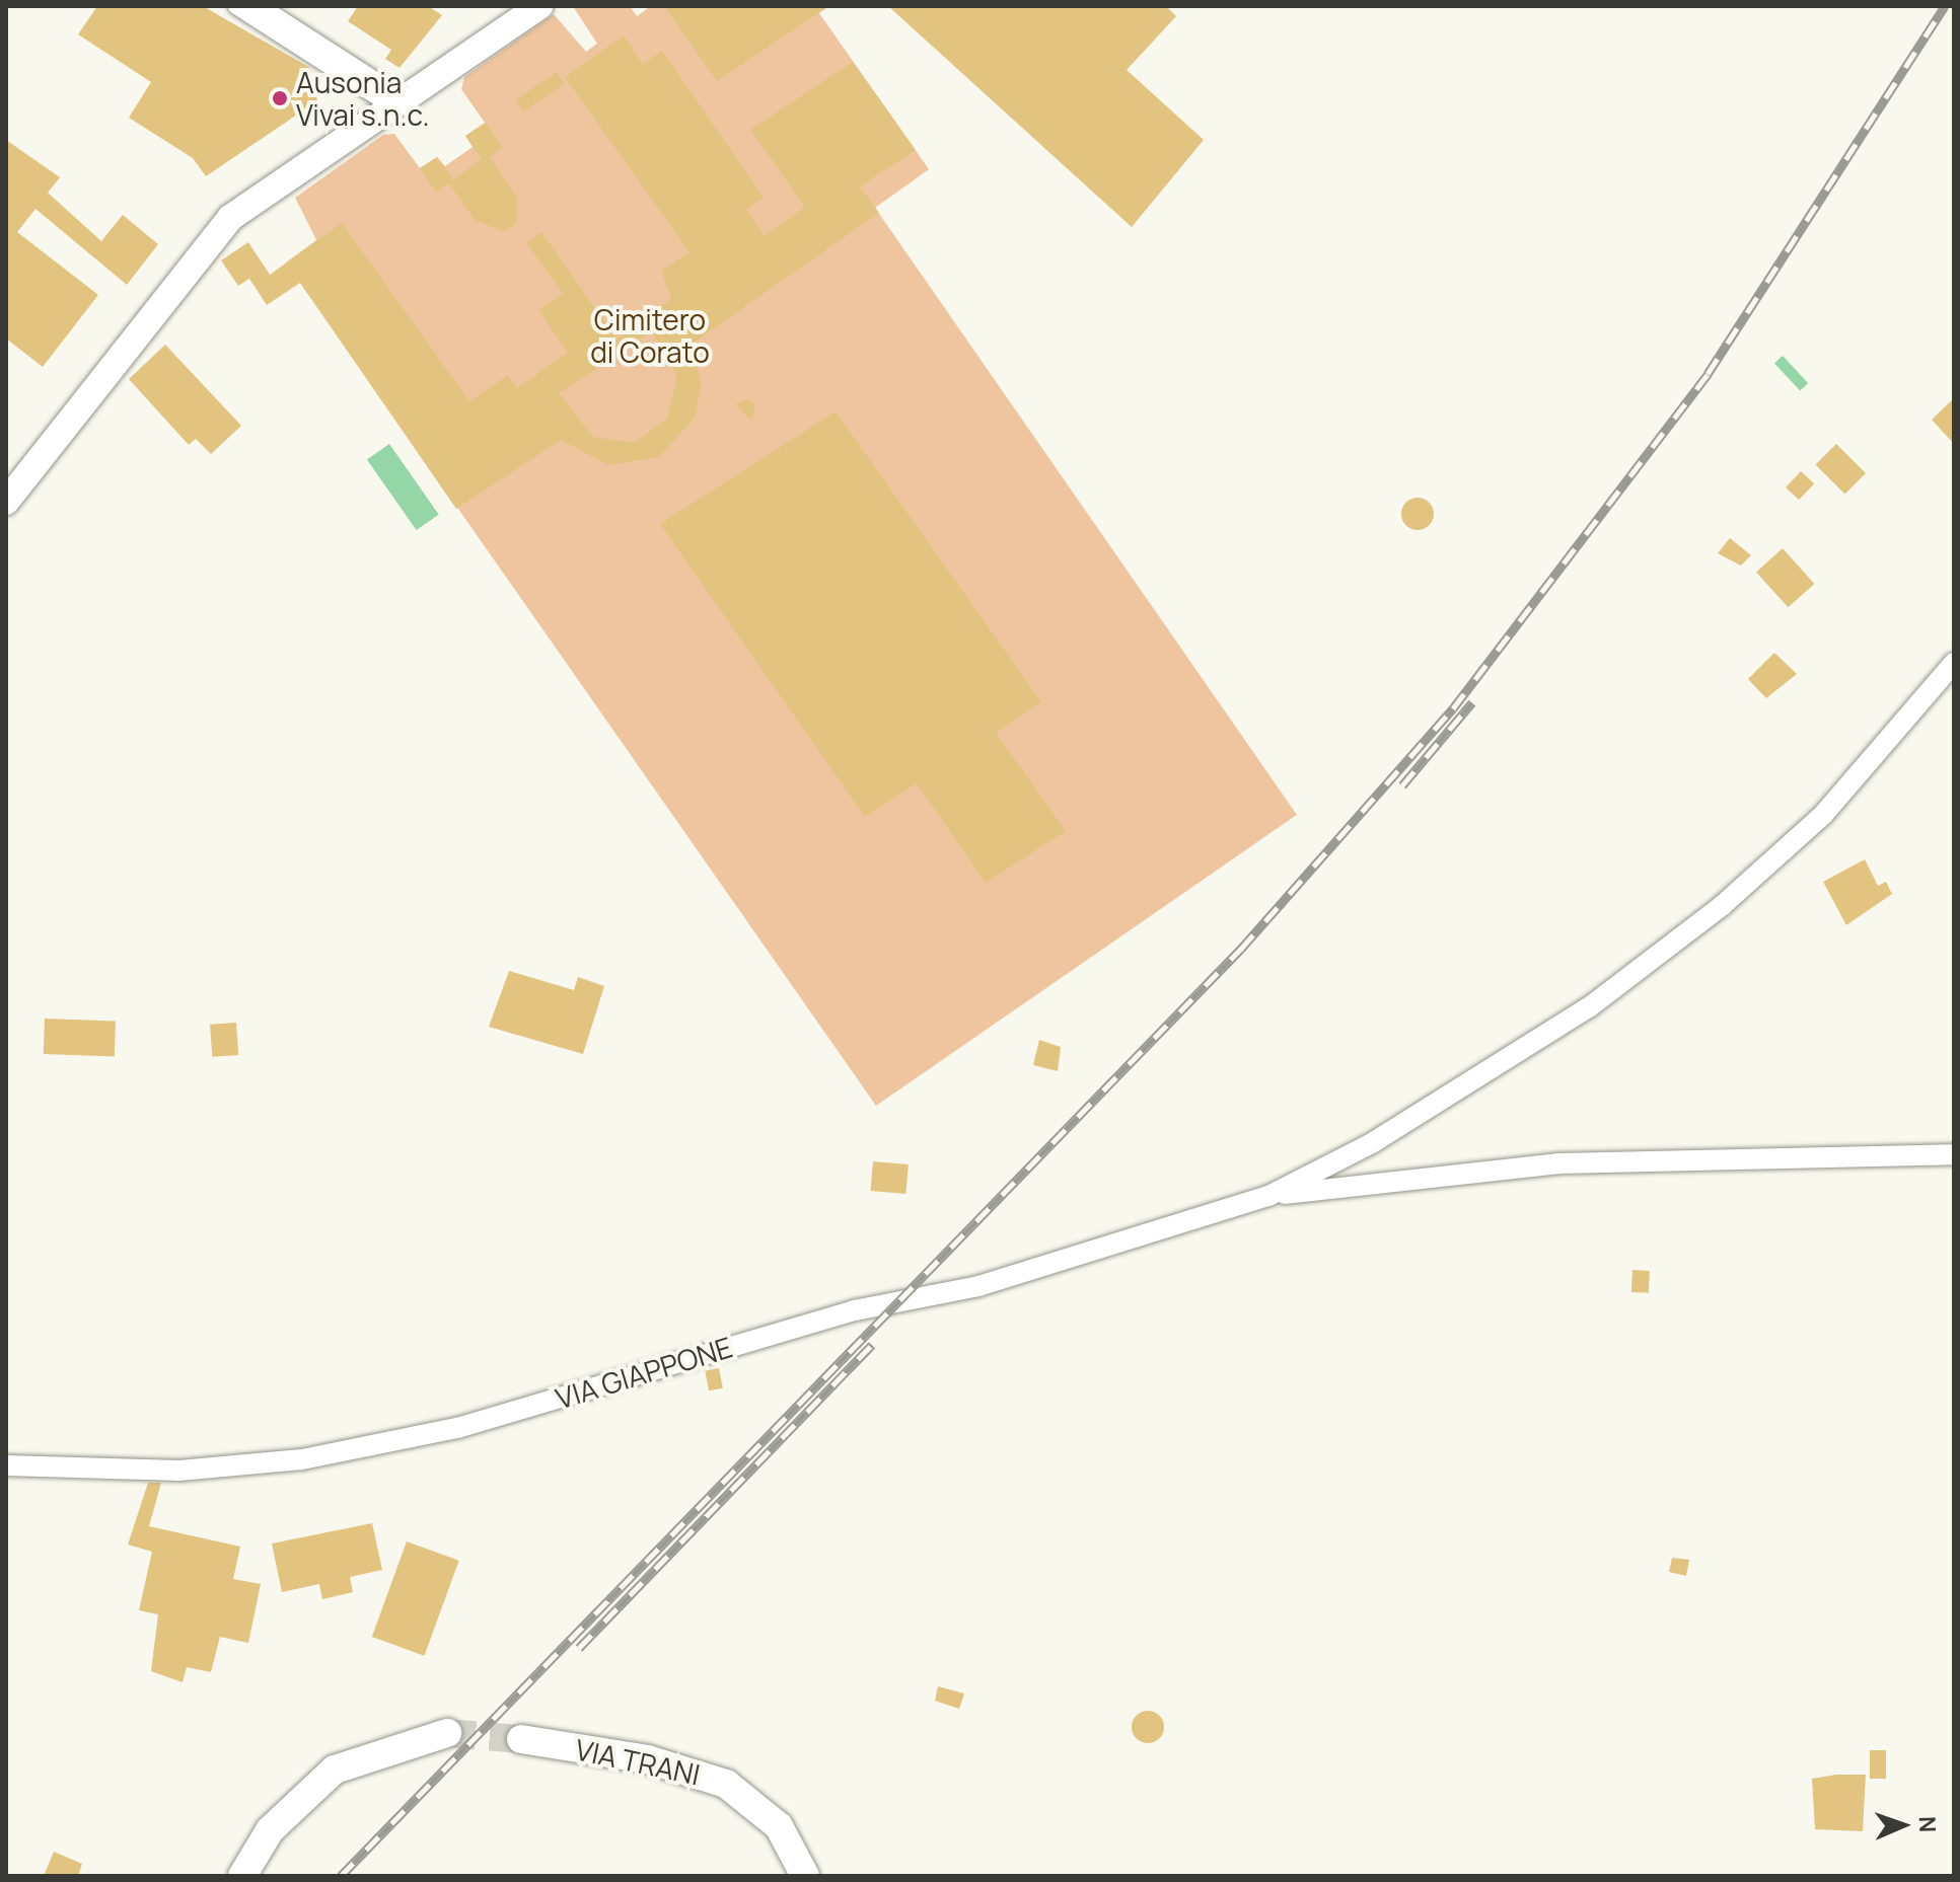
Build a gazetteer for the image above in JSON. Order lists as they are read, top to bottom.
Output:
{
  "streets": {
    "main road": ["VIA TRANI"],
    "street": ["VIA GIAPPONE"]
  },
  "parks": ["Cimitero di Corato"],
  "places": ["Ausonia Vivai s.n.c."],
  "north": "right"
}
